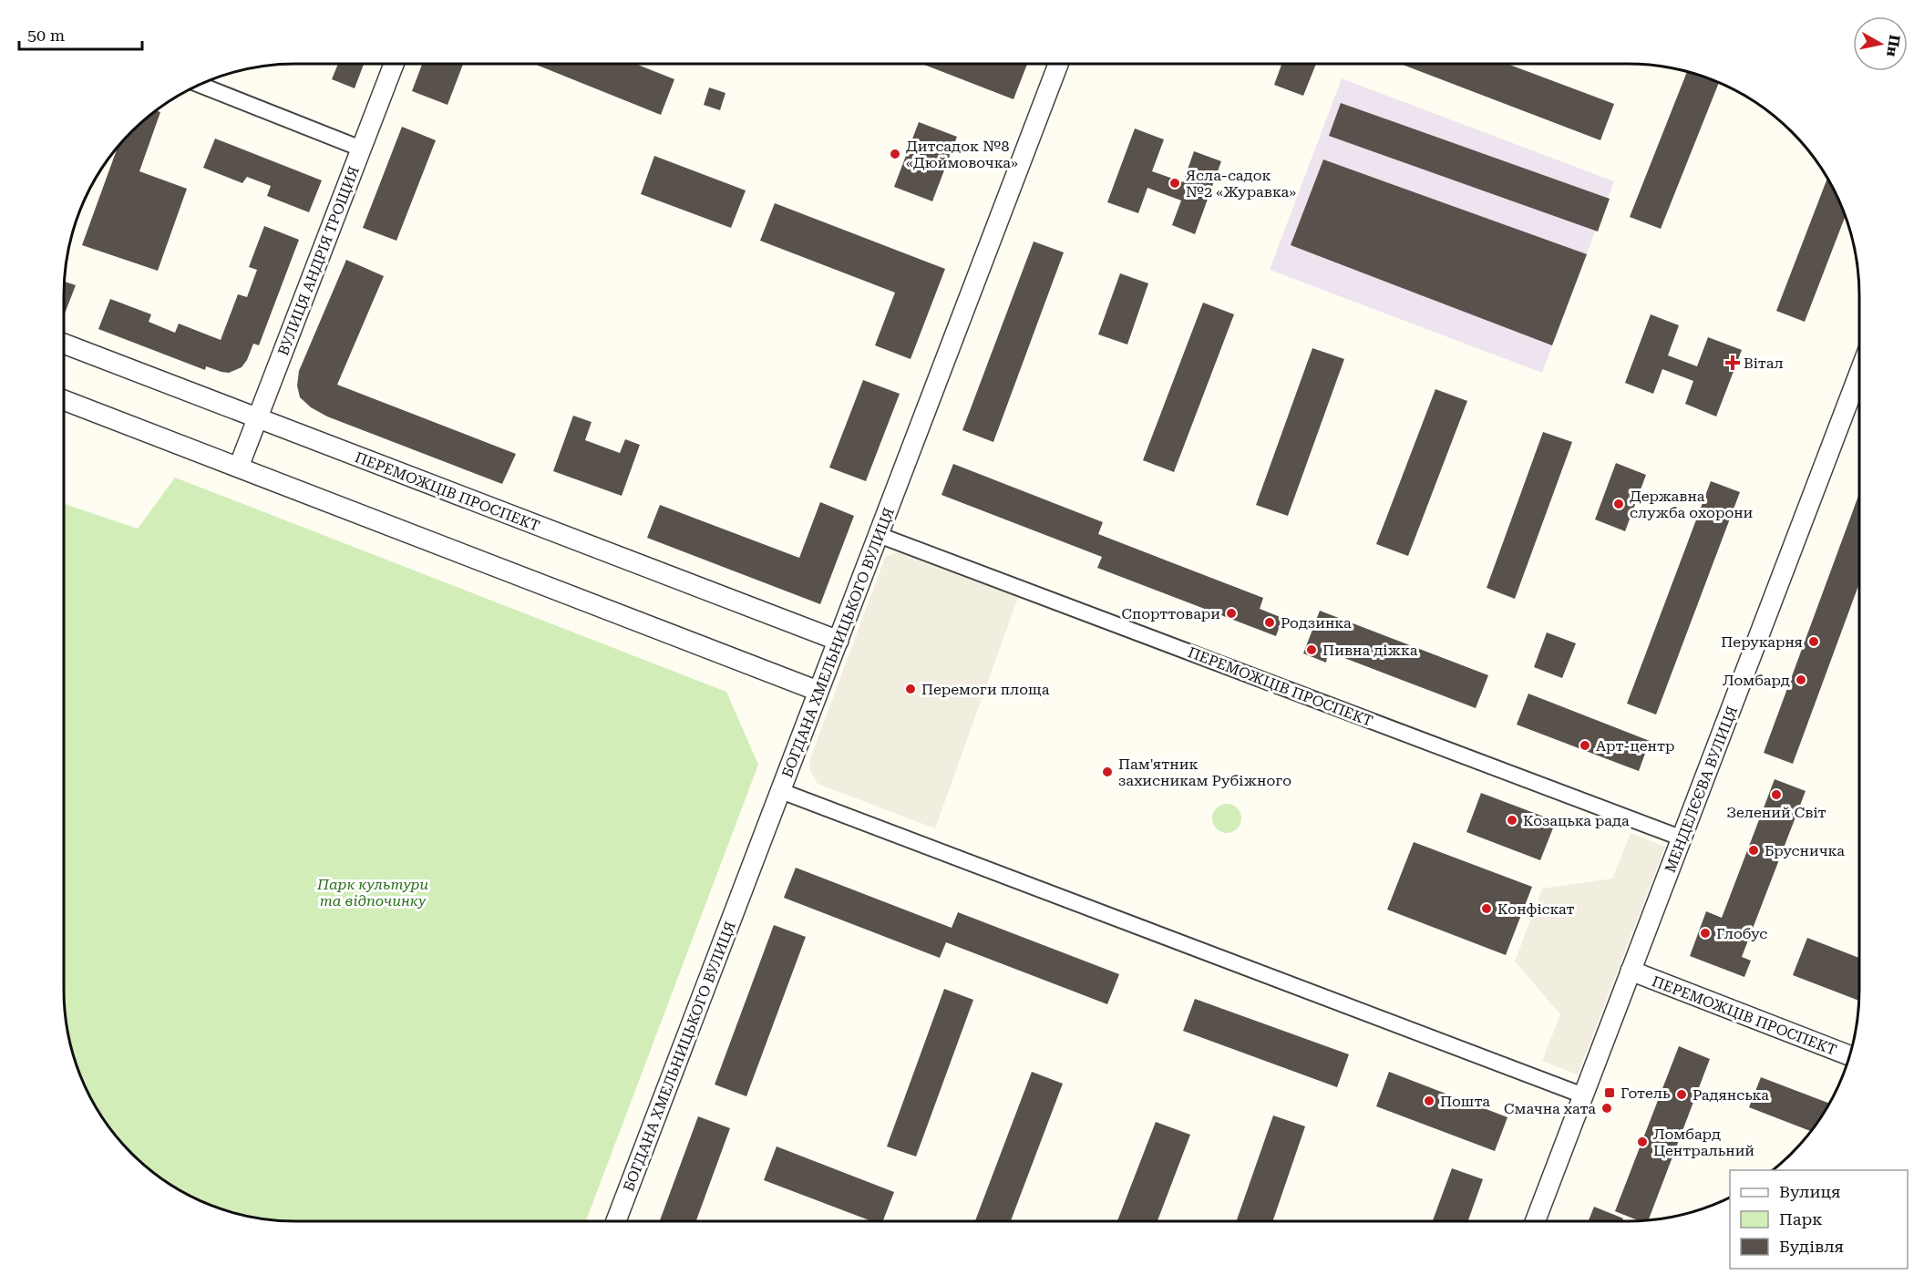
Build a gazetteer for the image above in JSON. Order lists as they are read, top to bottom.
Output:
{
  "streets": {
    "street": [
      "ВУЛИЦЯ АНДРІЯ ТРОЩИЯ",
      "ПЕРЕМОЖЦІВ ПРОСПЕКТ",
      "БОГДАНА ХМЕЛЬНИЦЬКОГО ВУЛИЦЯ",
      "МЕНДЕЛЄЄВА ВУЛИЦЯ"
    ]
  },
  "crossings": [
    ["ВУЛИЦЯ АНДРІЯ ТРОЩИЯ", "ПЕРЕМОЖЦІВ ПРОСПЕКТ"],
    ["ПЕРЕМОЖЦІВ ПРОСПЕКТ", "БОГДАНА ХМЕЛЬНИЦЬКОГО ВУЛИЦЯ"],
    ["ПЕРЕМОЖЦІВ ПРОСПЕКТ", "МЕНДЕЛЄЄВА ВУЛИЦЯ"]
  ],
  "parks": ["Парк культури та відпочинку"],
  "places": {
    "other": [
      "Дитсадок №8 «Дюймовочка»",
      "Ясла-садок №2 «Журавка»",
      "Державна служба охорони",
      "Спорттовари",
      "Родзинка",
      "Перукарня",
      "Пивна діжка",
      "Ломбард",
      "Перемоги площа",
      "Арт-центр",
      "Пам'ятник захисникам Рубіжного",
      "Зелений Світ",
      "Козацька рада",
      "Брусничка",
      "Конфіскат",
      "Глобус",
      "Радянська",
      "Пошта",
      "Смачна хата",
      "Ломбард Центральний"
    ],
    "health": ["Вітал"],
    "transit": ["Готель"]
  },
  "legend": ["Вулиця", "Парк", "Будівля"],
  "scale_bar": "50 m",
  "north": "right"
}
